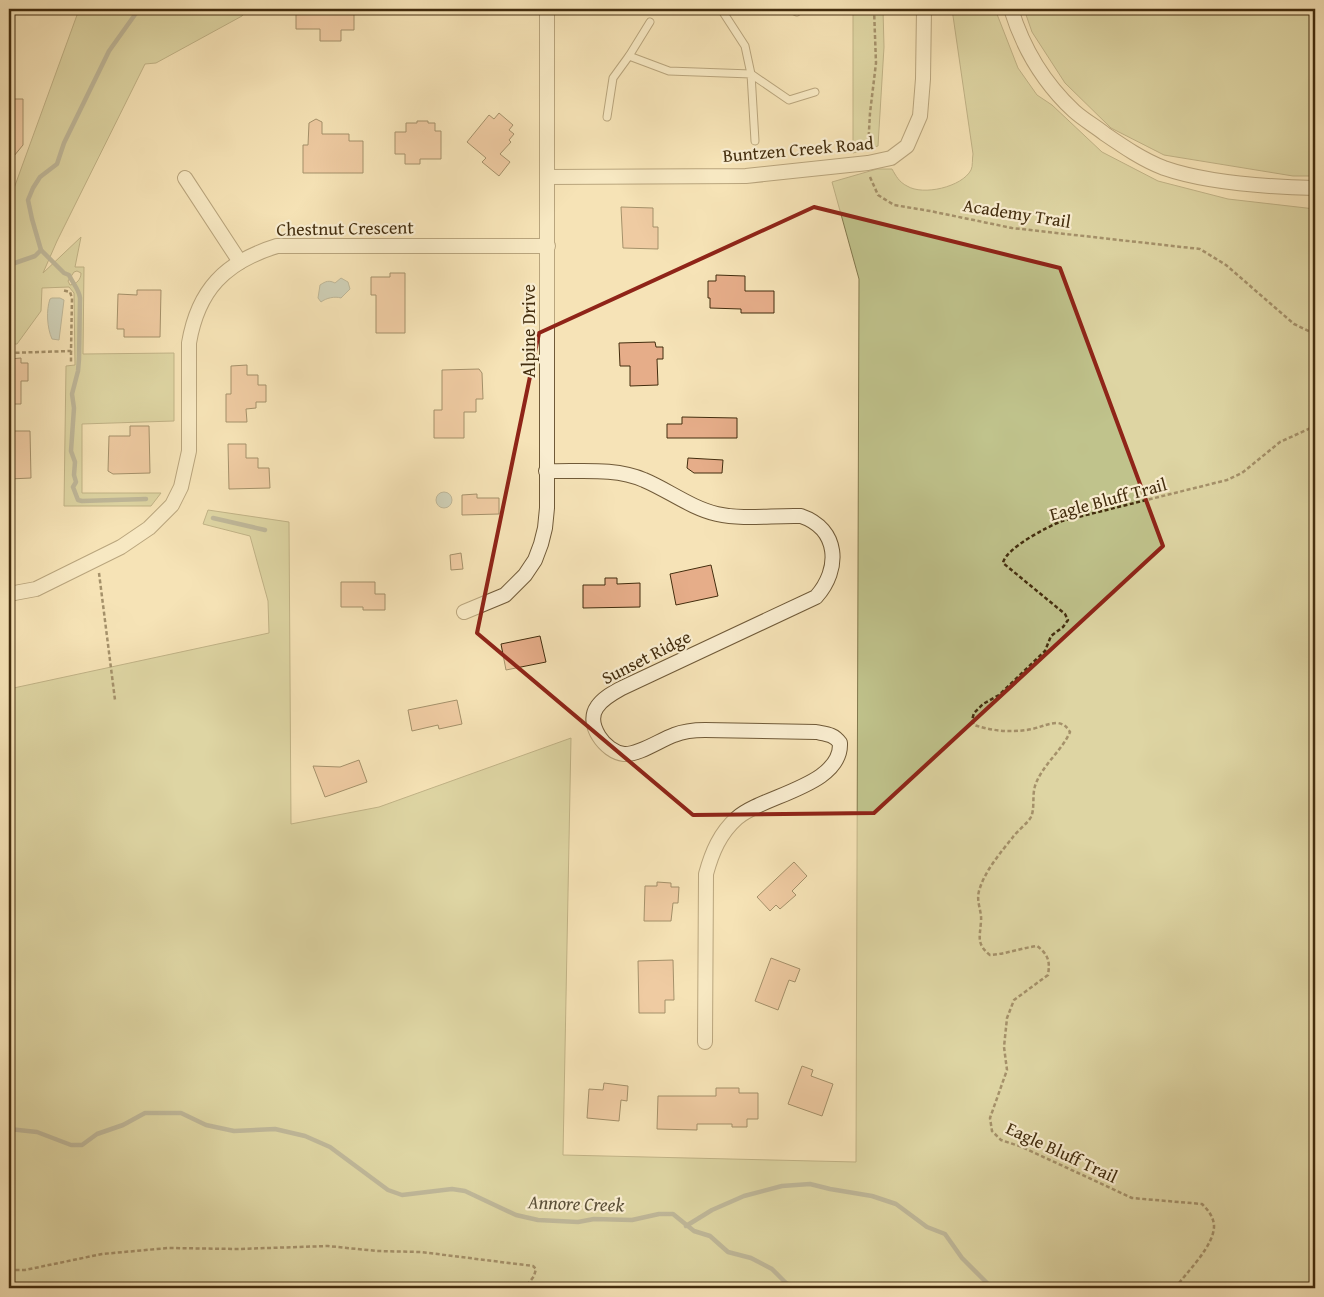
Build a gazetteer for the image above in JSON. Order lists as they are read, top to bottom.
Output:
{
  "streets": {
    "street": [
      "Buntzen Creek Road",
      "Chestnut Crescent",
      "Alpine Drive",
      "Sunset Ridge"
    ],
    "path": ["Academy Trail", "Eagle Bluff Trail"]
  },
  "crossings": [
    ["Buntzen Creek Road", "Academy Trail"],
    ["Buntzen Creek Road", "Alpine Drive"],
    ["Chestnut Crescent", "Alpine Drive"],
    ["Alpine Drive", "Sunset Ridge"]
  ],
  "water": ["Annore Creek"]
}
